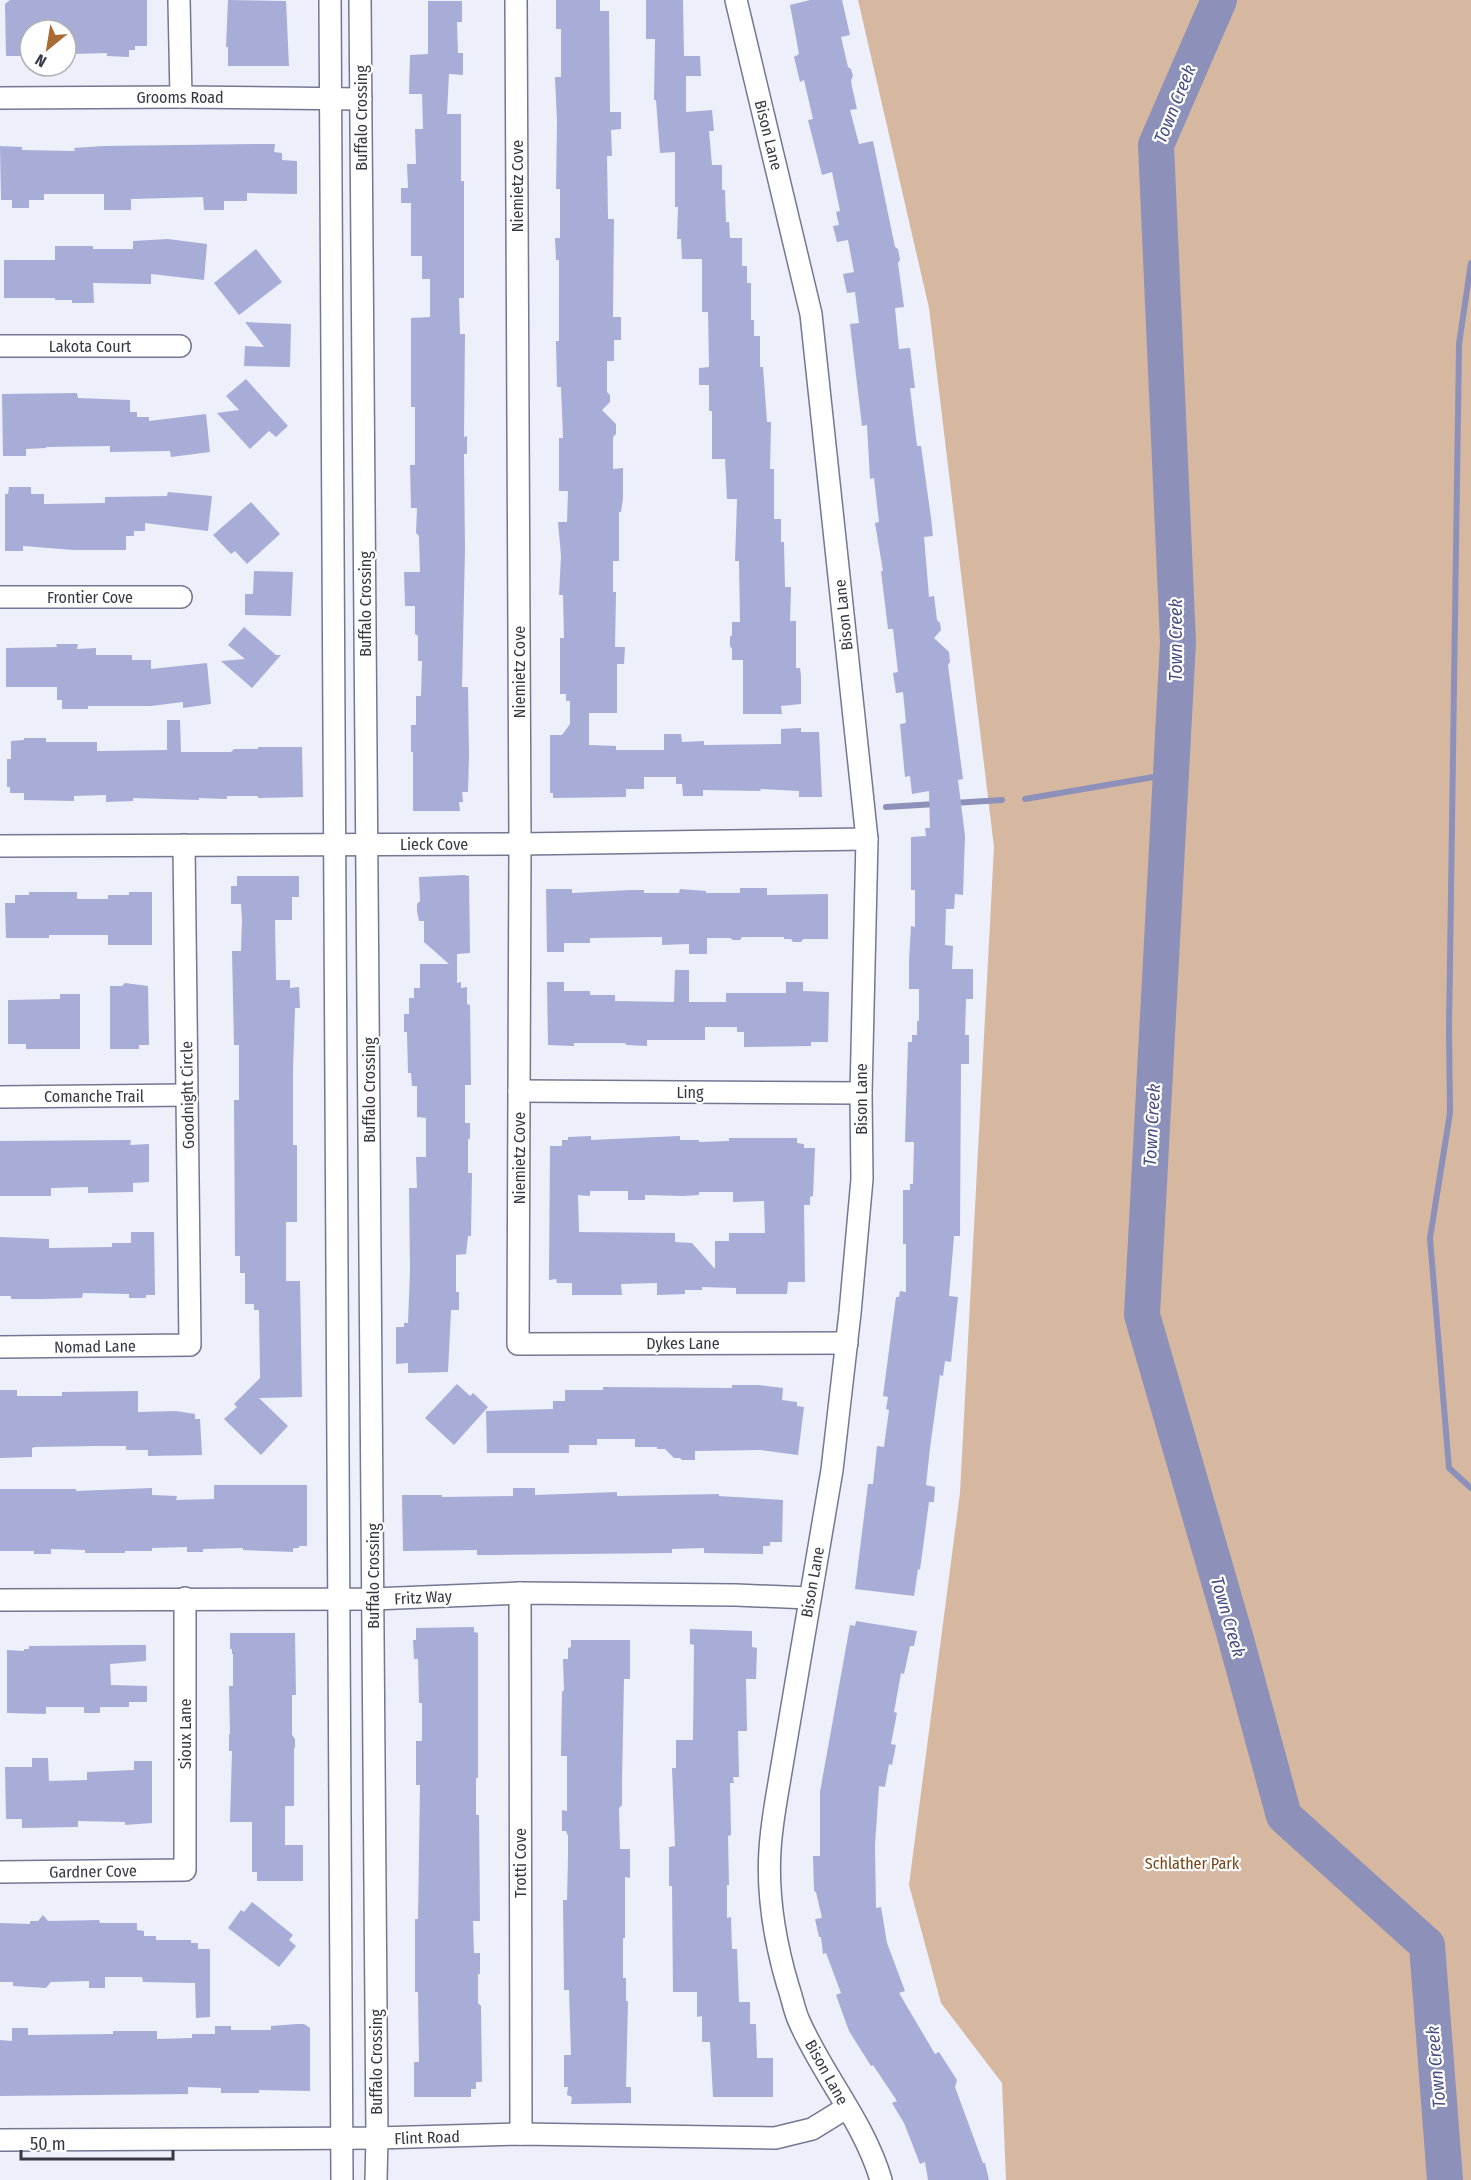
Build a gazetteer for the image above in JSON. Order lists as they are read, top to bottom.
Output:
{
  "streets": {
    "street": [
      "Grooms Road",
      "Buffalo Crossing",
      "Bison Lane",
      "Niemietz Cove",
      "Lakota Court",
      "Frontier Cove",
      "Lieck Cove",
      "Ling",
      "Goodnight Circle",
      "Comanche Trail",
      "Dykes Lane",
      "Nomad Lane",
      "Fritz Way",
      "Sioux Lane",
      "Trotti Cove",
      "Gardner Cove",
      "Flint Road"
    ]
  },
  "crossings": [
    ["Grooms Road", "Buffalo Crossing"],
    ["Buffalo Crossing", "Lieck Cove"],
    ["Buffalo Crossing", "Fritz Way"],
    ["Buffalo Crossing", "Flint Road"],
    ["Bison Lane", "Lieck Cove"],
    ["Bison Lane", "Ling"],
    ["Bison Lane", "Dykes Lane"],
    ["Bison Lane", "Fritz Way"],
    ["Bison Lane", "Flint Road"],
    ["Niemietz Cove", "Lieck Cove"],
    ["Niemietz Cove", "Ling"],
    ["Niemietz Cove", "Dykes Lane"],
    ["Lieck Cove", "Goodnight Circle"],
    ["Goodnight Circle", "Comanche Trail"],
    ["Goodnight Circle", "Nomad Lane"],
    ["Fritz Way", "Sioux Lane"],
    ["Fritz Way", "Trotti Cove"],
    ["Sioux Lane", "Gardner Cove"],
    ["Trotti Cove", "Flint Road"]
  ],
  "water": ["Town Creek"],
  "parks": ["Schlather Park"],
  "scale_bar": "50 m",
  "north": "bottom left"
}
